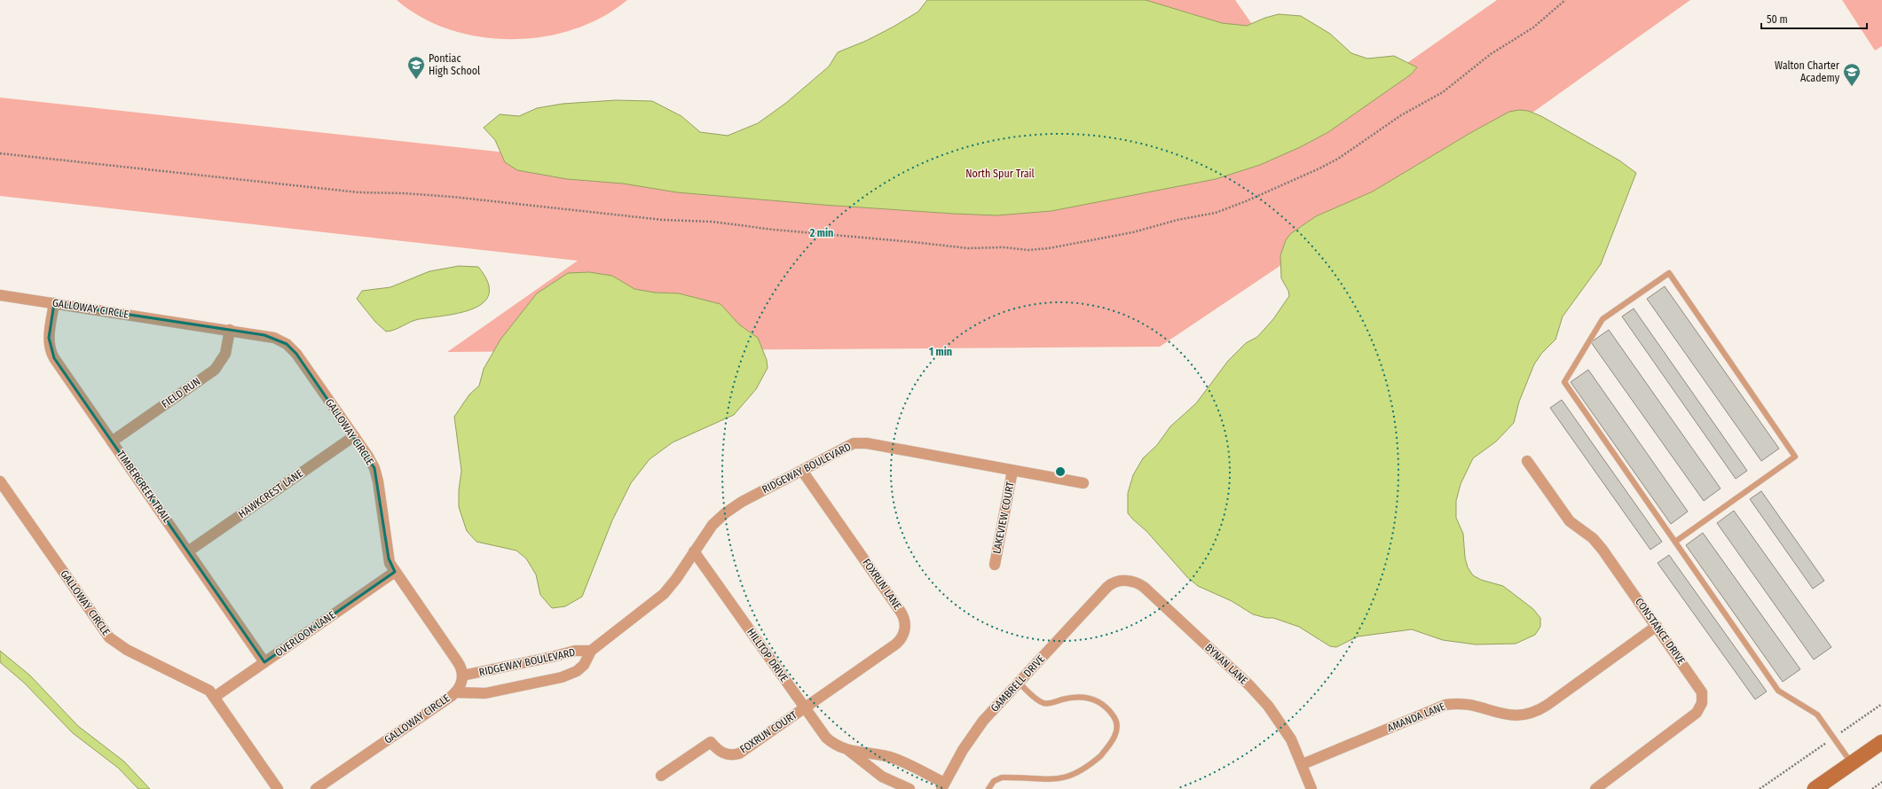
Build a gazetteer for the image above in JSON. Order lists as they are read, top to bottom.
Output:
{
  "streets": {
    "street": [
      "GALLOWAY CIRCLE",
      "FIELD RUN",
      "RIDGEWAY BOULEVARD",
      "TIMBERCREEK TRAIL",
      "HAWKCREST LANE",
      "LAKEVIEW COURT",
      "FOXRUN LANE",
      "CONSTANCE DRIVE",
      "OVERLOOK LANE",
      "HILLTOP DRIVE",
      "BYNAN LANE",
      "GAMBRELL DRIVE",
      "AMANDA LANE",
      "FOXRUN COURT"
    ]
  },
  "crossings": [
    ["GALLOWAY CIRCLE", "FIELD RUN"],
    ["GALLOWAY CIRCLE", "RIDGEWAY BOULEVARD"],
    ["GALLOWAY CIRCLE", "TIMBERCREEK TRAIL"],
    ["GALLOWAY CIRCLE", "HAWKCREST LANE"],
    ["GALLOWAY CIRCLE", "OVERLOOK LANE"],
    ["FIELD RUN", "TIMBERCREEK TRAIL"],
    ["RIDGEWAY BOULEVARD", "LAKEVIEW COURT"],
    ["RIDGEWAY BOULEVARD", "FOXRUN LANE"],
    ["RIDGEWAY BOULEVARD", "HILLTOP DRIVE"],
    ["TIMBERCREEK TRAIL", "HAWKCREST LANE"],
    ["TIMBERCREEK TRAIL", "OVERLOOK LANE"],
    ["FOXRUN LANE", "HILLTOP DRIVE"],
    ["FOXRUN LANE", "FOXRUN COURT"],
    ["CONSTANCE DRIVE", "AMANDA LANE"],
    ["HILLTOP DRIVE", "GAMBRELL DRIVE"],
    ["HILLTOP DRIVE", "FOXRUN COURT"],
    ["BYNAN LANE", "GAMBRELL DRIVE"],
    ["BYNAN LANE", "AMANDA LANE"]
  ],
  "parks": ["North Spur Trail"],
  "places": {
    "school or university": ["Pontiac High School", "Walton Charter Academy"]
  },
  "scale_bar": "50 m",
  "rings": ["2 min", "1 min"]
}
